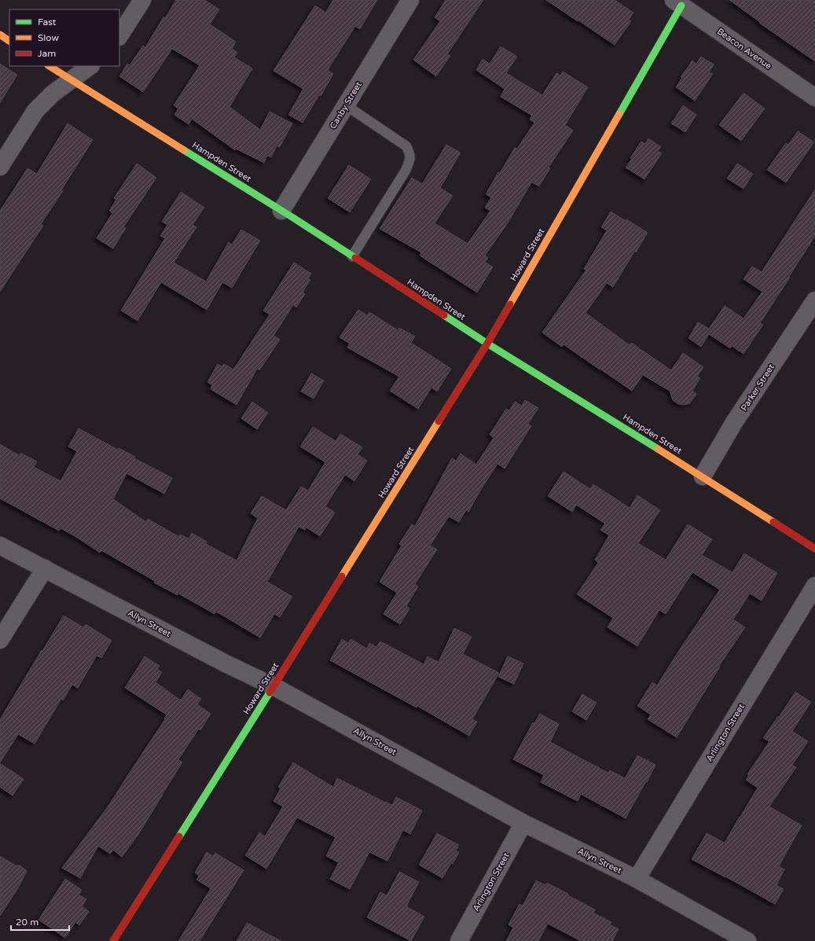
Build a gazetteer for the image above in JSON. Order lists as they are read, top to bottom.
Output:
{
  "streets": {
    "street": [
      "Beacon Avenue",
      "Canby Street",
      "Hampden Street",
      "Howard Street",
      "Parker Street",
      "Allyn Street",
      "Arlington Street"
    ]
  },
  "crossings": [
    ["Beacon Avenue", "Howard Street"],
    ["Canby Street", "Hampden Street"],
    ["Hampden Street", "Howard Street"],
    ["Hampden Street", "Parker Street"],
    ["Howard Street", "Allyn Street"],
    ["Allyn Street", "Arlington Street"]
  ],
  "legend": ["Fast", "Slow", "Jam"],
  "scale_bar": "20 m"
}
